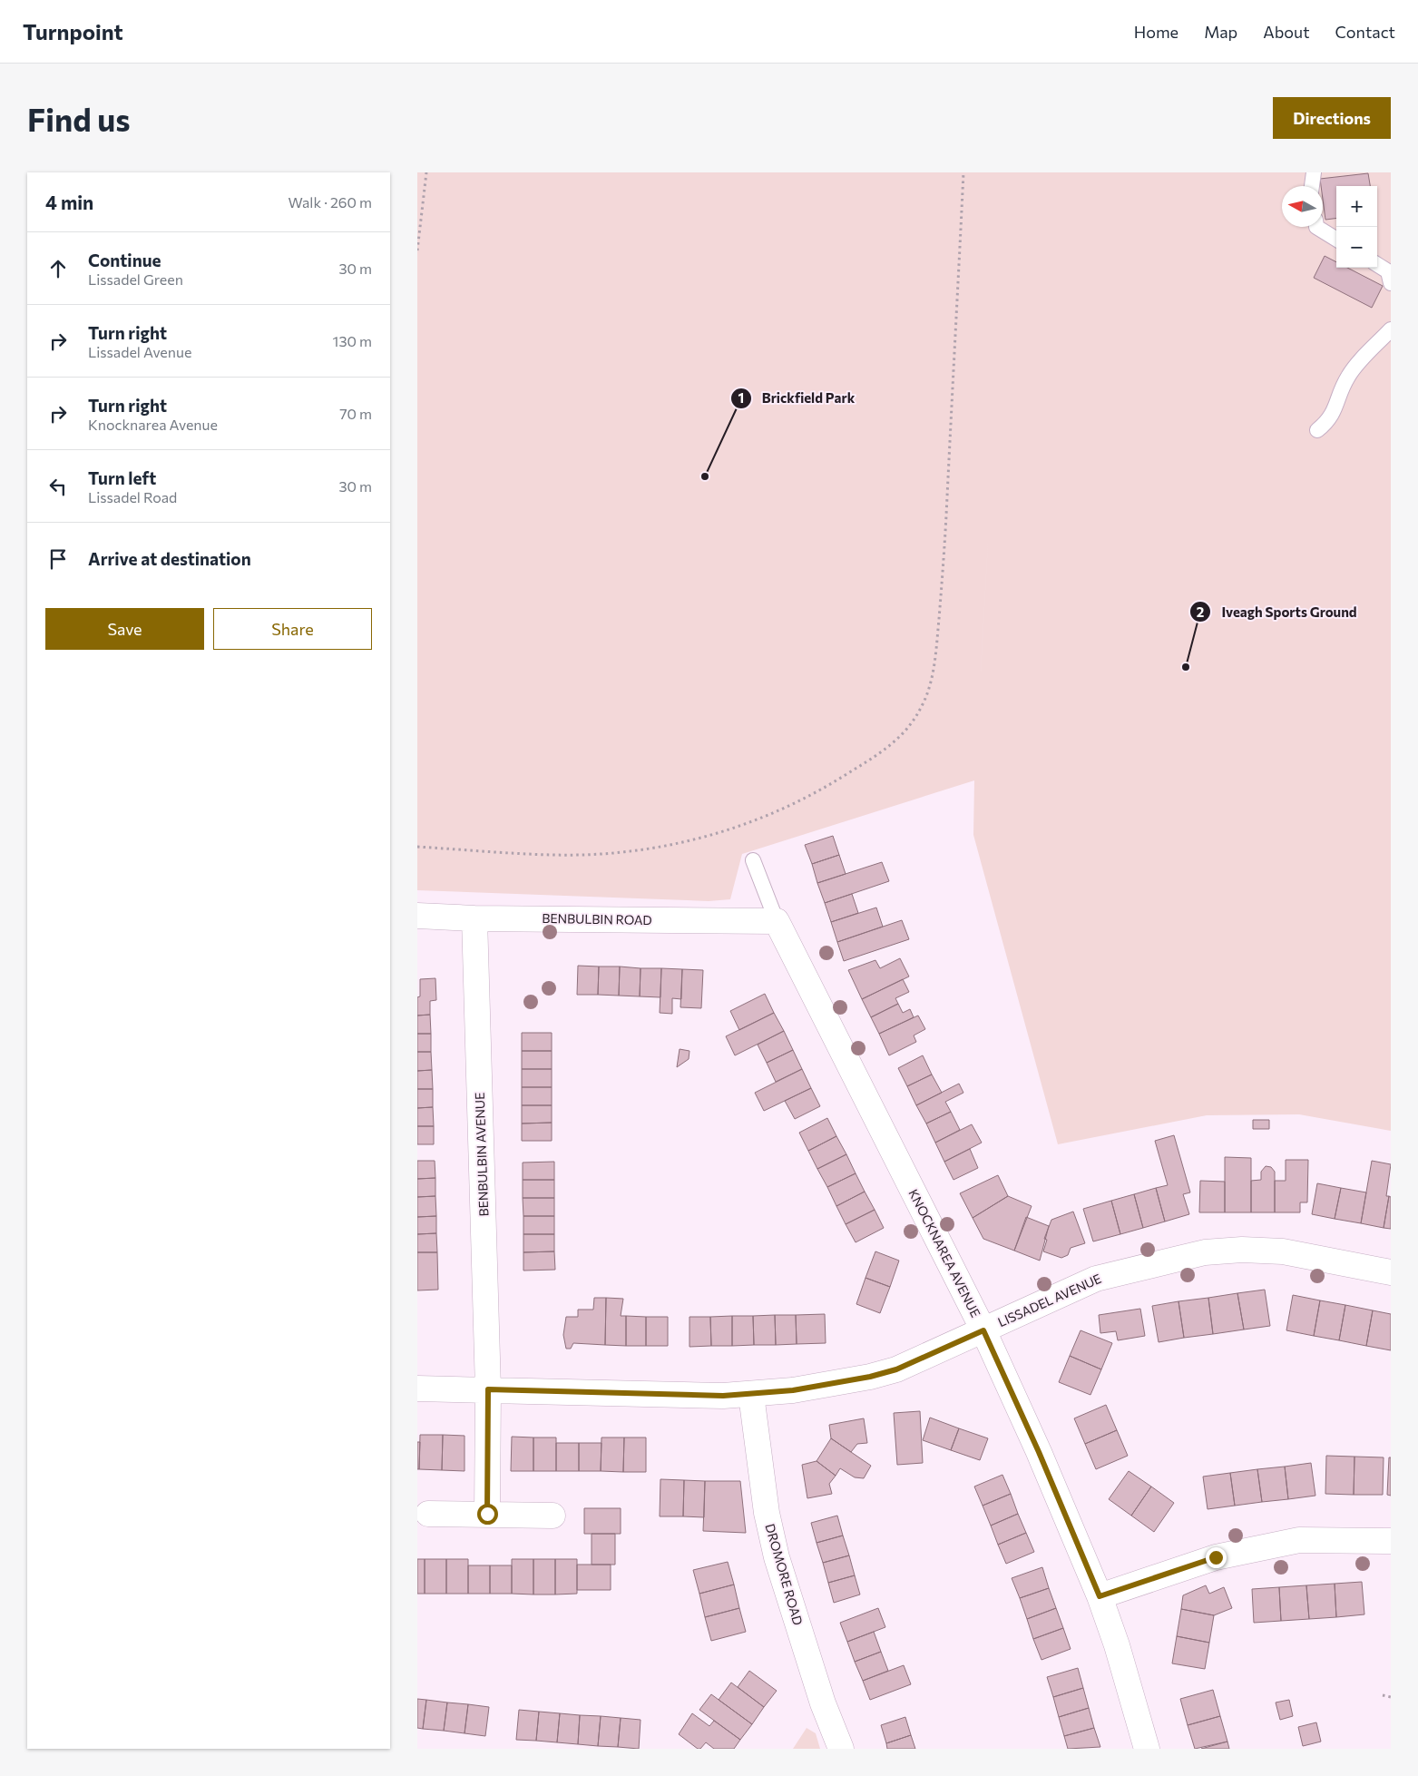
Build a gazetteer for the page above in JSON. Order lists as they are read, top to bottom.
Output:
{
  "streets": {
    "street": [
      "BENBULBIN ROAD",
      "BENBULBIN AVENUE",
      "KNOCKNAREA AVENUE",
      "LISSADEL AVENUE",
      "DROMORE ROAD"
    ]
  },
  "crossings": [
    ["BENBULBIN ROAD", "BENBULBIN AVENUE"],
    ["BENBULBIN ROAD", "KNOCKNAREA AVENUE"],
    ["BENBULBIN AVENUE", "LISSADEL AVENUE"],
    ["KNOCKNAREA AVENUE", "LISSADEL AVENUE"],
    ["LISSADEL AVENUE", "DROMORE ROAD"]
  ],
  "places": ["Brickfield Park", "Iveagh Sports Ground"],
  "north": "left",
  "page": {
    "header": "Turnpoint",
    "nav": [
      "Home",
      "Map",
      "About",
      "Contact"
    ],
    "buttons": [
      "Directions",
      ["Save", "Share"]
    ],
    "title": "Find us",
    "heading": ["4 min", "Walk · 260 m"],
    "map_buttons": ["+", "−"],
    "list": [
      ["Continue", "Lissadel Green", "30 m"],
      ["Turn right", "Lissadel Avenue", "130 m"],
      ["Turn right", "Knocknarea Avenue", "70 m"],
      ["Turn left", "Lissadel Road", "30 m"],
      "Arrive at destination"
    ]
  }
}
